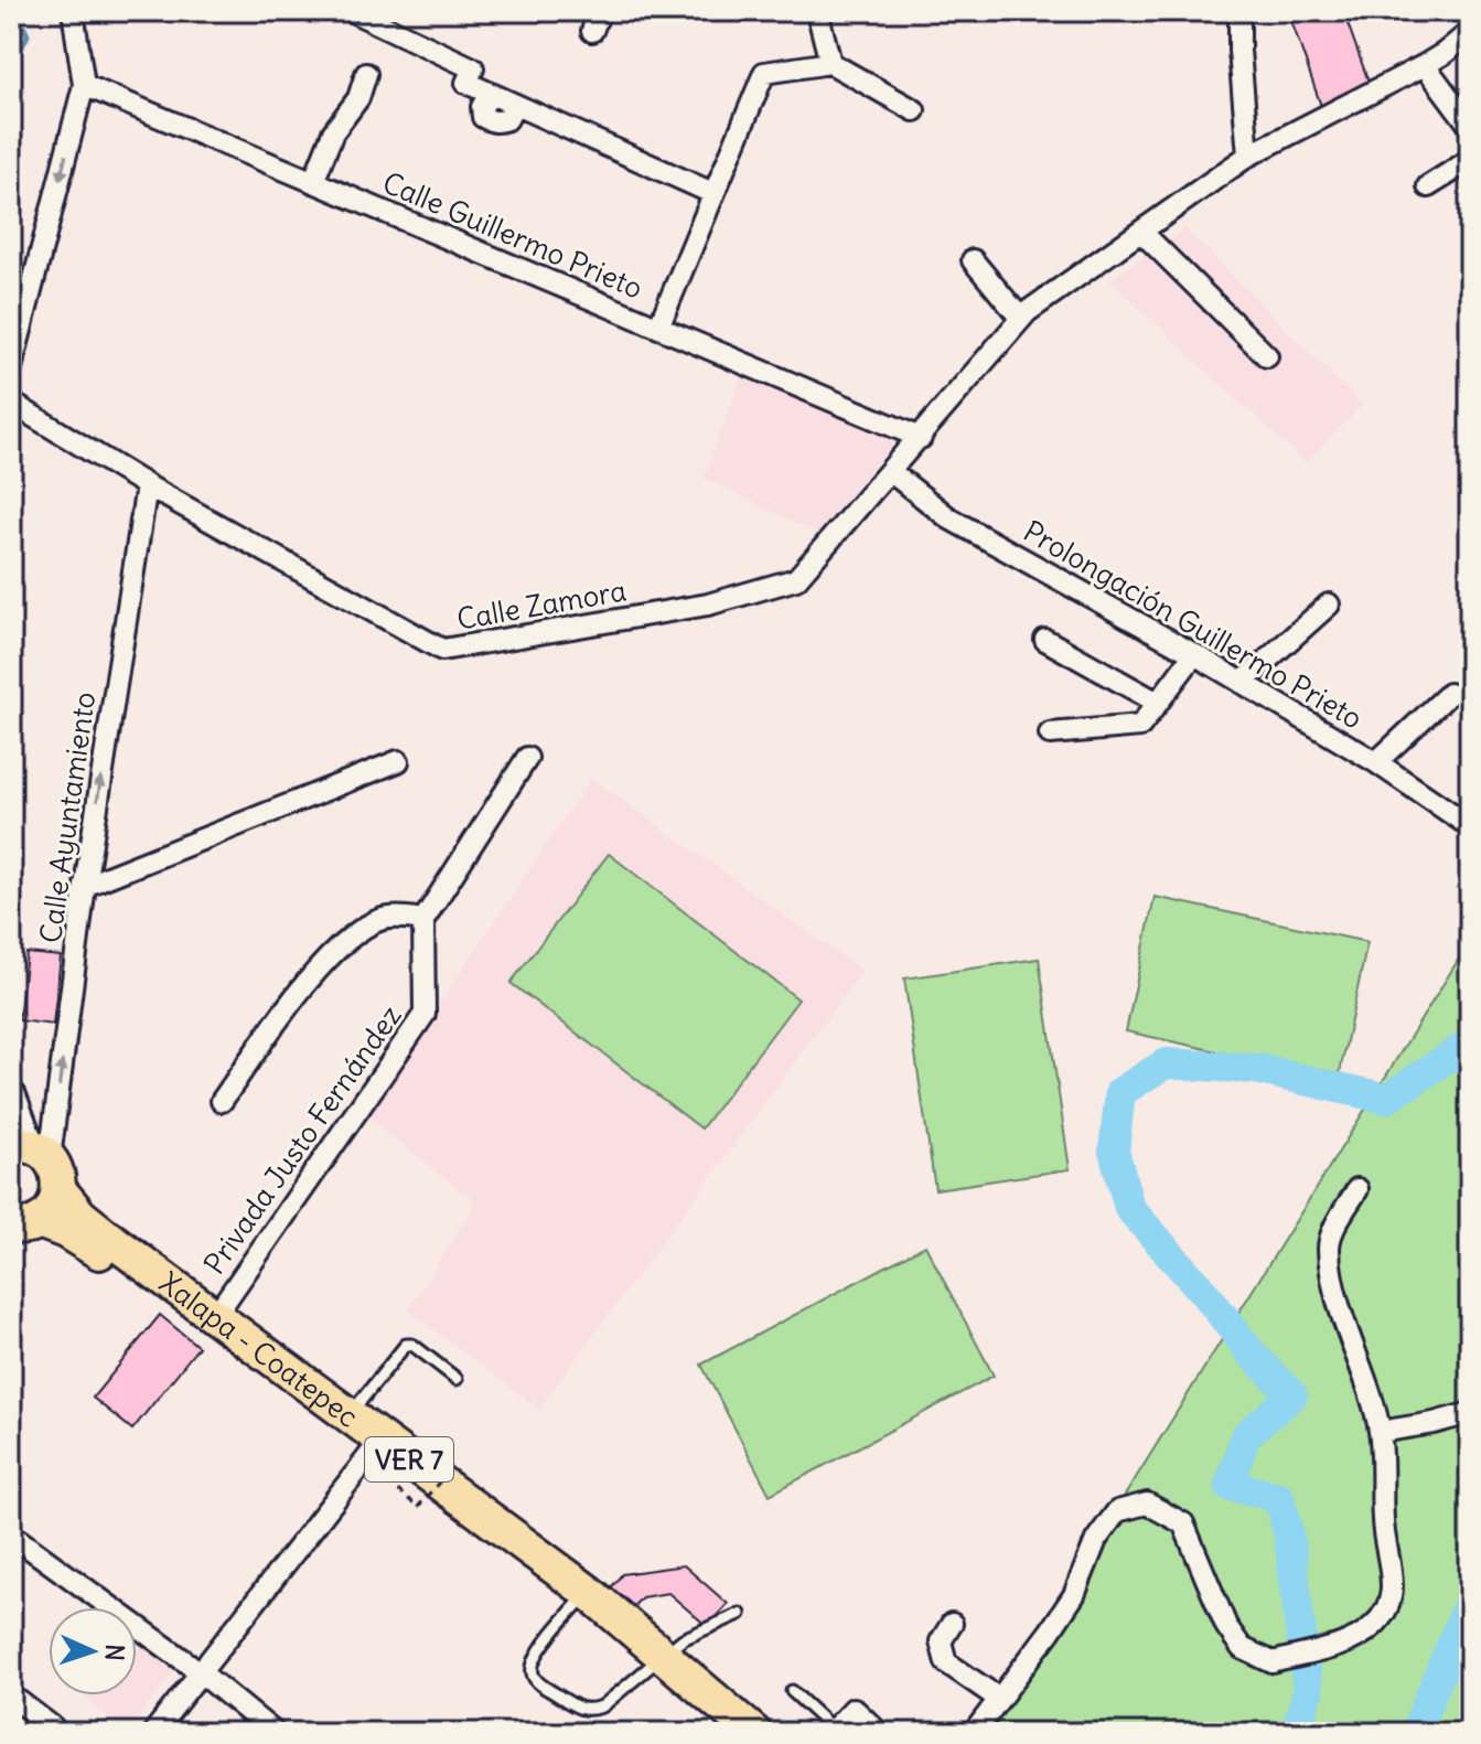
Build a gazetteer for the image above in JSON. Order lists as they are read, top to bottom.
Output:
{
  "streets": {
    "main road": ["Xalapa - Coatepec", "VER 7"],
    "street": [
      "Calle Guillermo Prieto",
      "Calle Zamora",
      "Prolongación Guillermo Prieto",
      "Calle Ayuntamiento",
      "Privada Justo Fernández"
    ]
  },
  "crossings": [
    ["Calle Guillermo Prieto", "Calle Zamora"],
    ["Calle Zamora", "Prolongación Guillermo Prieto"],
    ["Calle Zamora", "Calle Ayuntamiento"],
    ["Privada Justo Fernández", "Xalapa - Coatepec"]
  ],
  "one_way": ["Calle Ayuntamiento"],
  "north": "right"
}
